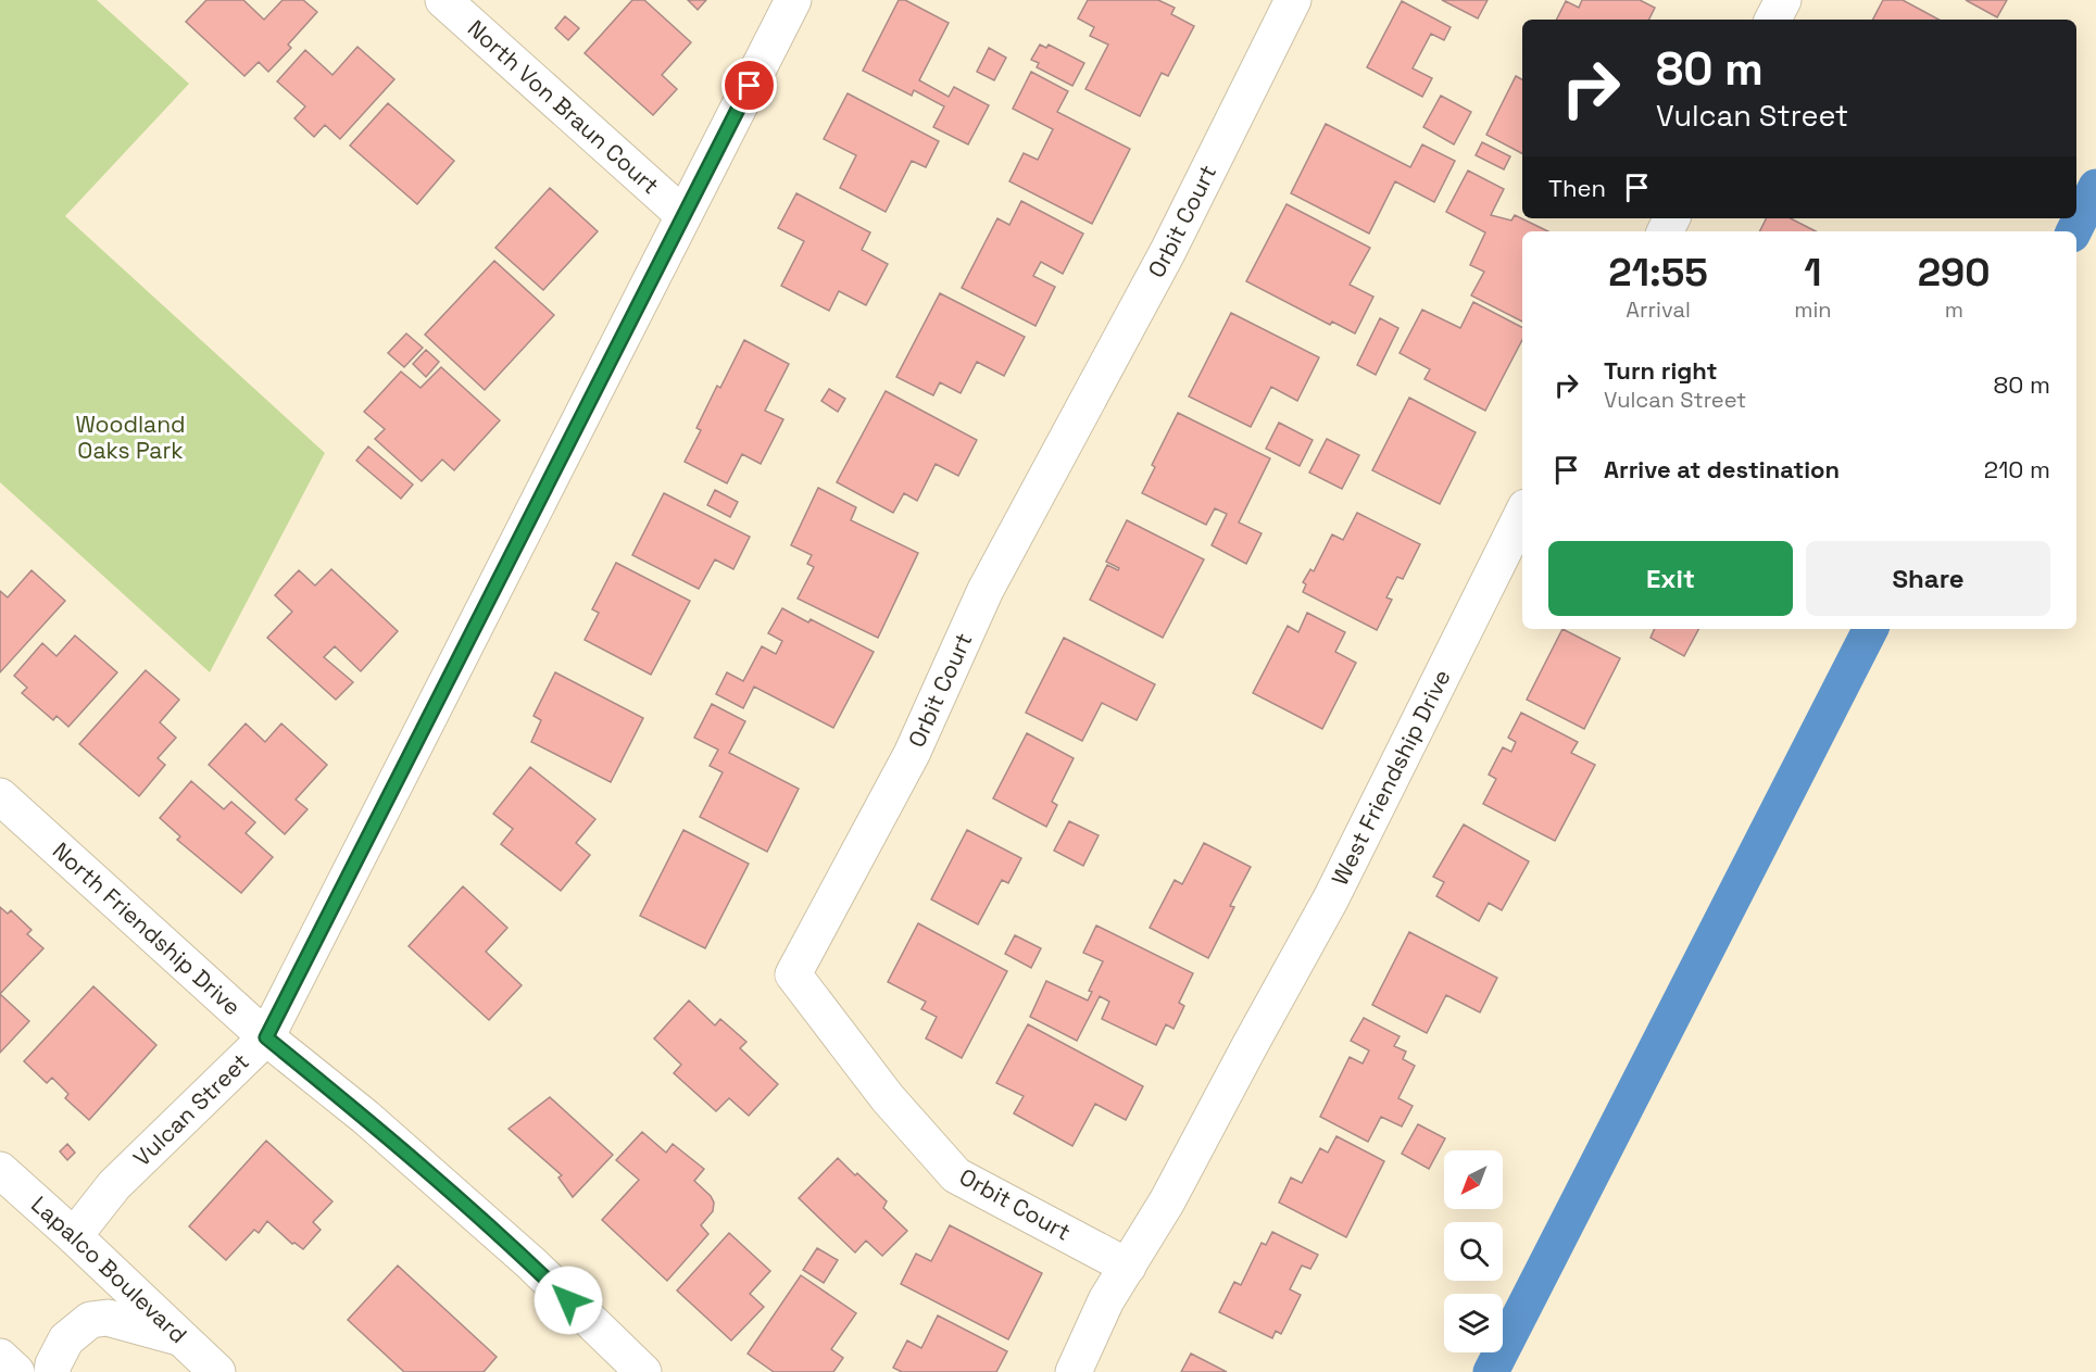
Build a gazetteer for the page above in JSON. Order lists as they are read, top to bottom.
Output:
{
  "streets": {
    "street": [
      "North Von Braun Court",
      "Orbit Court",
      "West Friendship Drive",
      "North Friendship Drive",
      "Vulcan Street",
      "Lapalco Boulevard"
    ]
  },
  "crossings": [
    ["North Von Braun Court", "Vulcan Street"],
    ["Orbit Court", "West Friendship Drive"],
    ["North Friendship Drive", "Vulcan Street"],
    ["Vulcan Street", "Lapalco Boulevard"]
  ],
  "parks": ["Woodland Oaks Park"],
  "north": "bottom left",
  "page": {
    "turn": ["80 m", "Vulcan Street"],
    "then": "Then",
    "eta": [
      "21:55",
      "Arrival",
      "1",
      "min",
      "290",
      "m"
    ],
    "list": [
      {
        "name": "Turn right",
        "note": "Vulcan Street",
        "value": "80 m"
      },
      {
        "name": "Arrive at destination",
        "value": "210 m"
      }
    ],
    "buttons": ["Exit", "Share"]
  }
}
